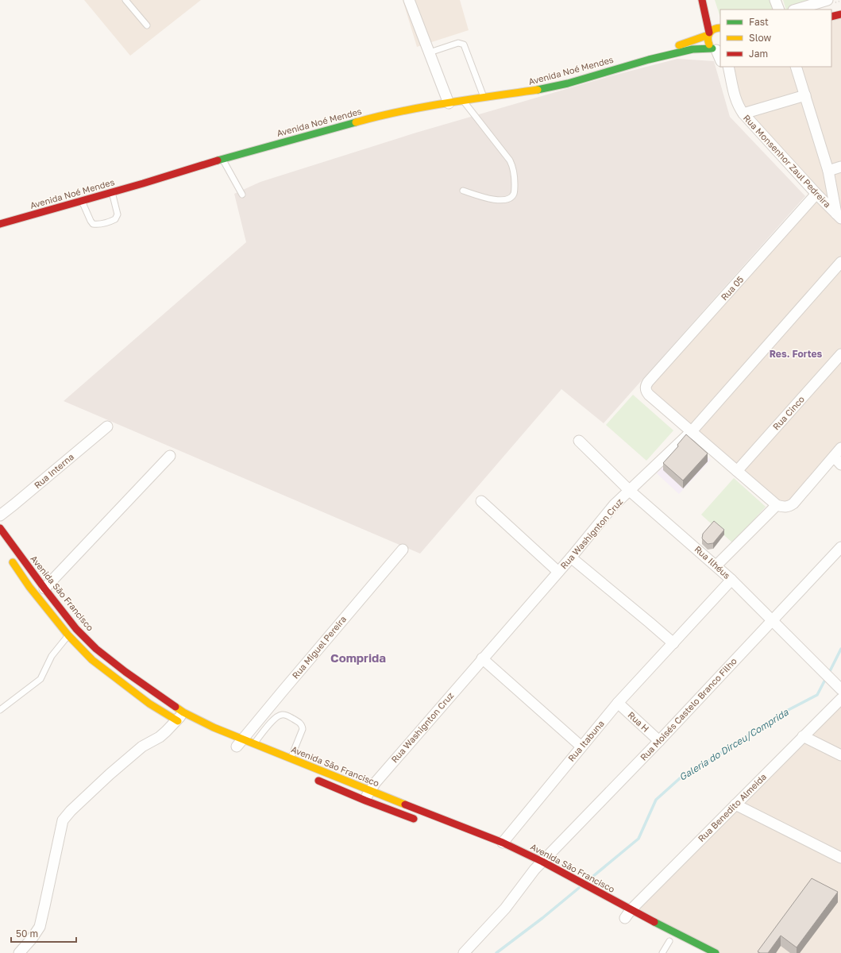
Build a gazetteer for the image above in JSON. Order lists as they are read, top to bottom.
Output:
{
  "streets": {
    "street": [
      "Avenida Noé Mendes",
      "Rua Monsenhor Zaul Pedreira",
      "Rua 05",
      "Rua Cinco",
      "Rua Interna",
      "Rua Washignton Cruz",
      "Rua Ilhéus",
      "Avenida São Francisco",
      "Rua Miguel Pereira",
      "Rua Moisés Castelo Branco Filho",
      "Rua H",
      "Rua Itabuna",
      "Rua Benedito Almeida"
    ]
  },
  "crossings": [
    ["Rua Monsenhor Zaul Pedreira", "Rua 05"],
    ["Rua 05", "Rua Washignton Cruz"],
    ["Rua Washignton Cruz", "Rua Ilhéus"],
    ["Rua Washignton Cruz", "Avenida São Francisco"],
    ["Rua Ilhéus", "Rua Moisés Castelo Branco Filho"],
    ["Rua Ilhéus", "Rua Itabuna"],
    ["Avenida São Francisco", "Rua Miguel Pereira"],
    ["Avenida São Francisco", "Rua Moisés Castelo Branco Filho"],
    ["Avenida São Francisco", "Rua Itabuna"],
    ["Avenida São Francisco", "Rua Benedito Almeida"],
    ["Rua Moisés Castelo Branco Filho", "Rua H"],
    ["Rua H", "Rua Itabuna"]
  ],
  "districts": ["Res. Fortes", "Comprida"],
  "water": ["Galeria do Dirceu/Comprida"],
  "legend": ["Fast", "Slow", "Jam"],
  "scale_bar": "50 m"
}
